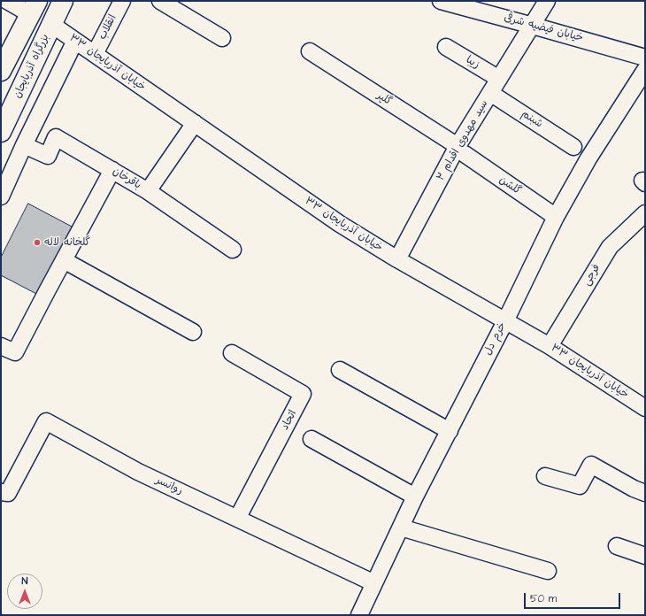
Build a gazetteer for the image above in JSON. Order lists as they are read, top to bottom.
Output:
{
  "streets": {
    "highway": ["بزرگراه آذربایجان"],
    "street": [
      "انقلاب",
      "خیابان فیضیه شرقی",
      "خیابان آذربایجان ۳۳",
      "زیبا",
      "گلپر",
      "شبنم",
      "سید مهدوی اقدام ۲",
      "باقرخان",
      "گلشن",
      "فرجی",
      "خرم دل",
      "اتحاد",
      "روانسر"
    ]
  },
  "crossings": [
    ["انقلاب", "خیابان آذربایجان ۳۳"],
    ["خیابان فیضیه شرقی", "سید مهدوی اقدام ۲"],
    ["خیابان آذربایجان ۳۳", "بزرگراه آذربایجان"],
    ["خیابان آذربایجان ۳۳", "سید مهدوی اقدام ۲"],
    ["خیابان آذربایجان ۳۳", "فرجی"],
    ["خیابان آذربایجان ۳۳", "خرم دل"],
    ["زیبا", "سید مهدوی اقدام ۲"],
    ["گلپر", "سید مهدوی اقدام ۲"],
    ["گلپر", "گلشن"],
    ["شبنم", "سید مهدوی اقدام ۲"],
    ["سید مهدوی اقدام ۲", "گلشن"],
    ["گلشن", "خرم دل"],
    ["خرم دل", "روانسر"],
    ["اتحاد", "روانسر"]
  ],
  "places": ["گلخانه لاله"],
  "scale_bar": "50 m",
  "north": "top"
}
